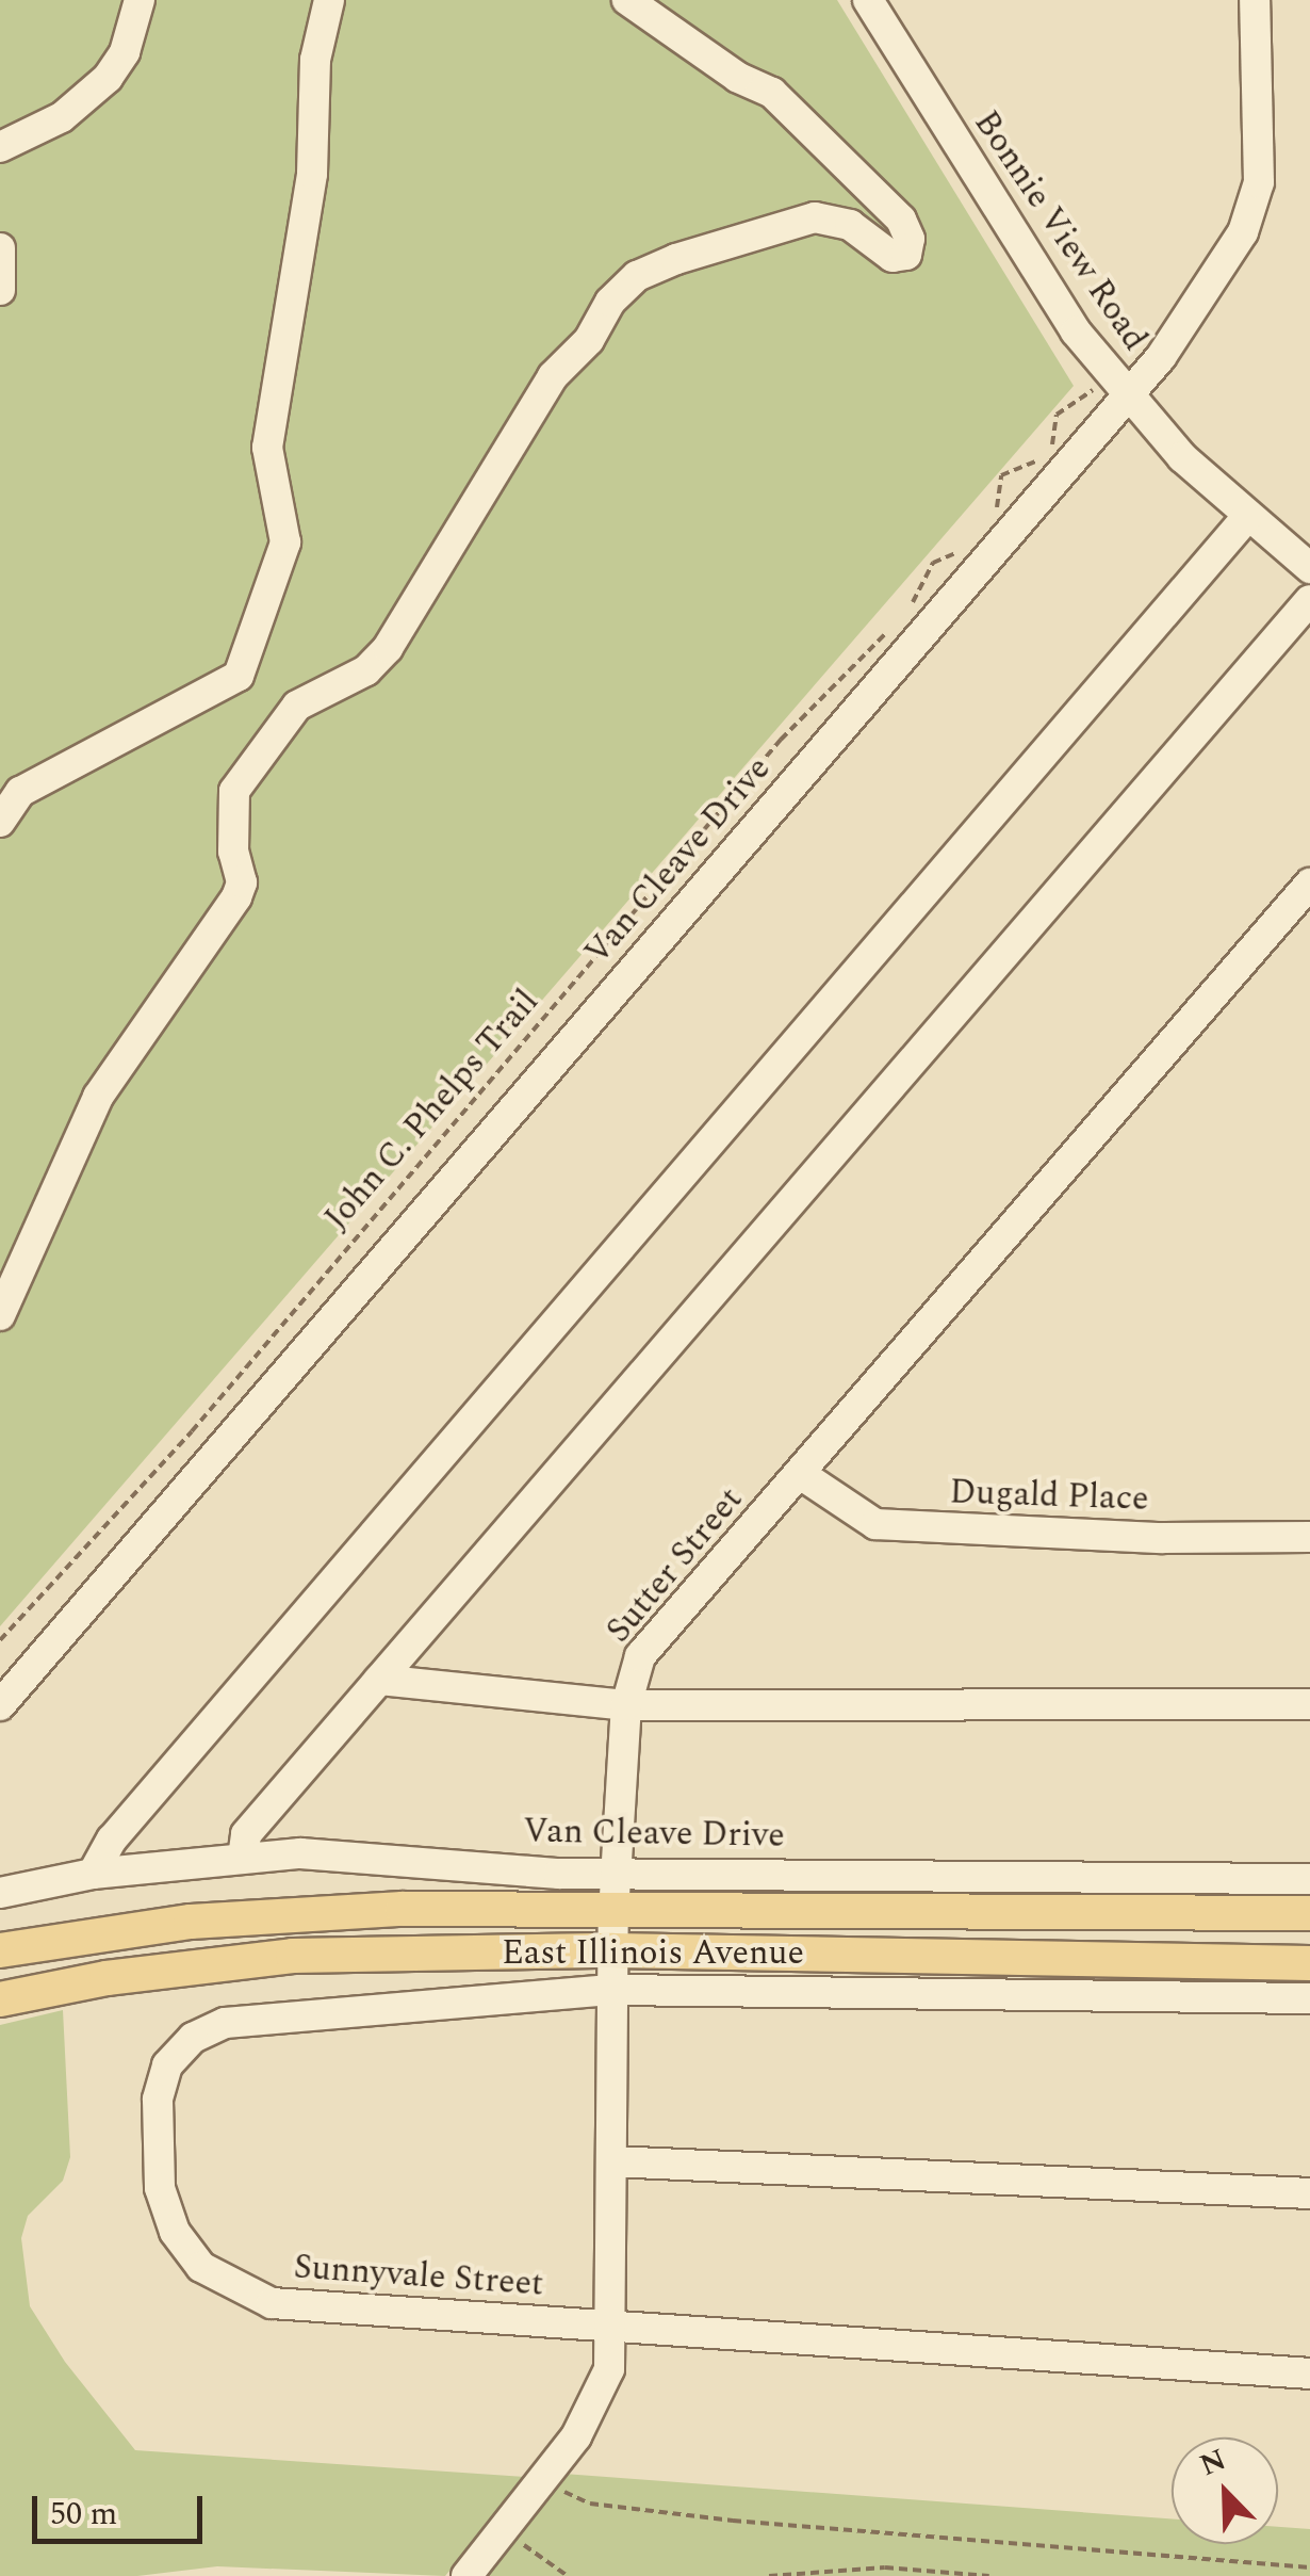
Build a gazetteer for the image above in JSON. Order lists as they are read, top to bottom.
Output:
{
  "streets": {
    "main road": ["East Illinois Avenue"],
    "street": [
      "Bonnie View Road",
      "Van Cleave Drive",
      "Dugald Place",
      "Sutter Street",
      "Sunnyvale Street"
    ],
    "path": ["John C. Phelps Trail"]
  },
  "crossings": [
    ["Bonnie View Road", "Van Cleave Drive"],
    ["Van Cleave Drive", "Sutter Street"],
    ["Dugald Place", "Sutter Street"],
    ["Sutter Street", "East Illinois Avenue"],
    ["Sutter Street", "Sunnyvale Street"]
  ],
  "scale_bar": "50 m",
  "north": "top left"
}
